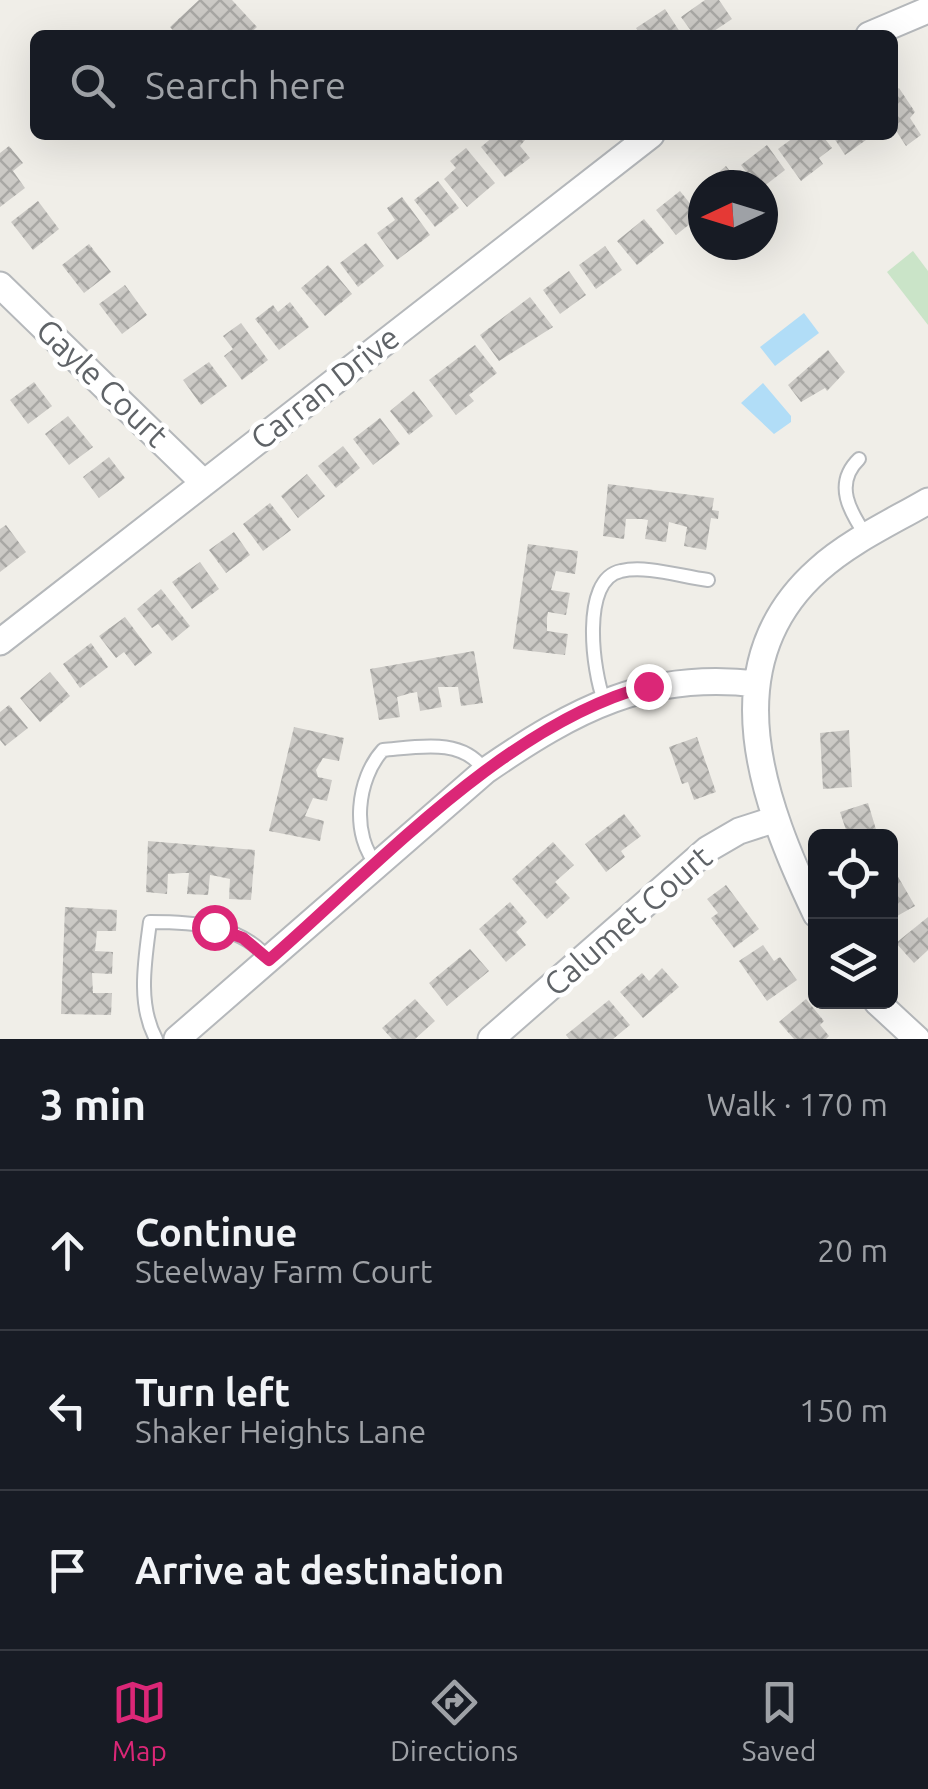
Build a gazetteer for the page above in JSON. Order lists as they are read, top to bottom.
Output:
{
  "streets": {
    "street": ["Gayle Court", "Carran Drive", "Calumet Court"]
  },
  "crossings": [
    ["Gayle Court", "Carran Drive"]
  ],
  "north": "left",
  "page": {
    "search": "Search here",
    "heading": ["3 min", "Walk · 170 m"],
    "list": [
      ["Continue", "Steelway Farm Court", "20 m"],
      ["Turn left", "Shaker Heights Lane", "150 m"],
      "Arrive at destination"
    ],
    "nav": ["Map", "Directions", "Saved"]
  }
}
